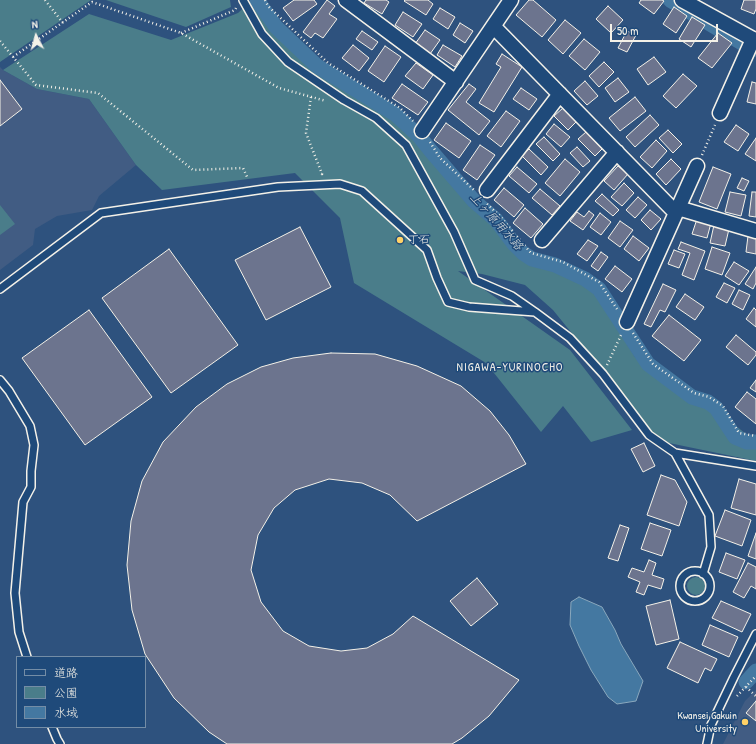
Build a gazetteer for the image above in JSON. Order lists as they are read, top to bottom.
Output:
{
  "districts": ["NIGAWA-YURINOCHO"],
  "water": ["上ヶ原用水路"],
  "places": ["丁石", "Kwansei Gakuin University"],
  "legend": ["道路", "公園", "水域"],
  "scale_bar": "50 m",
  "north": "top"
}
